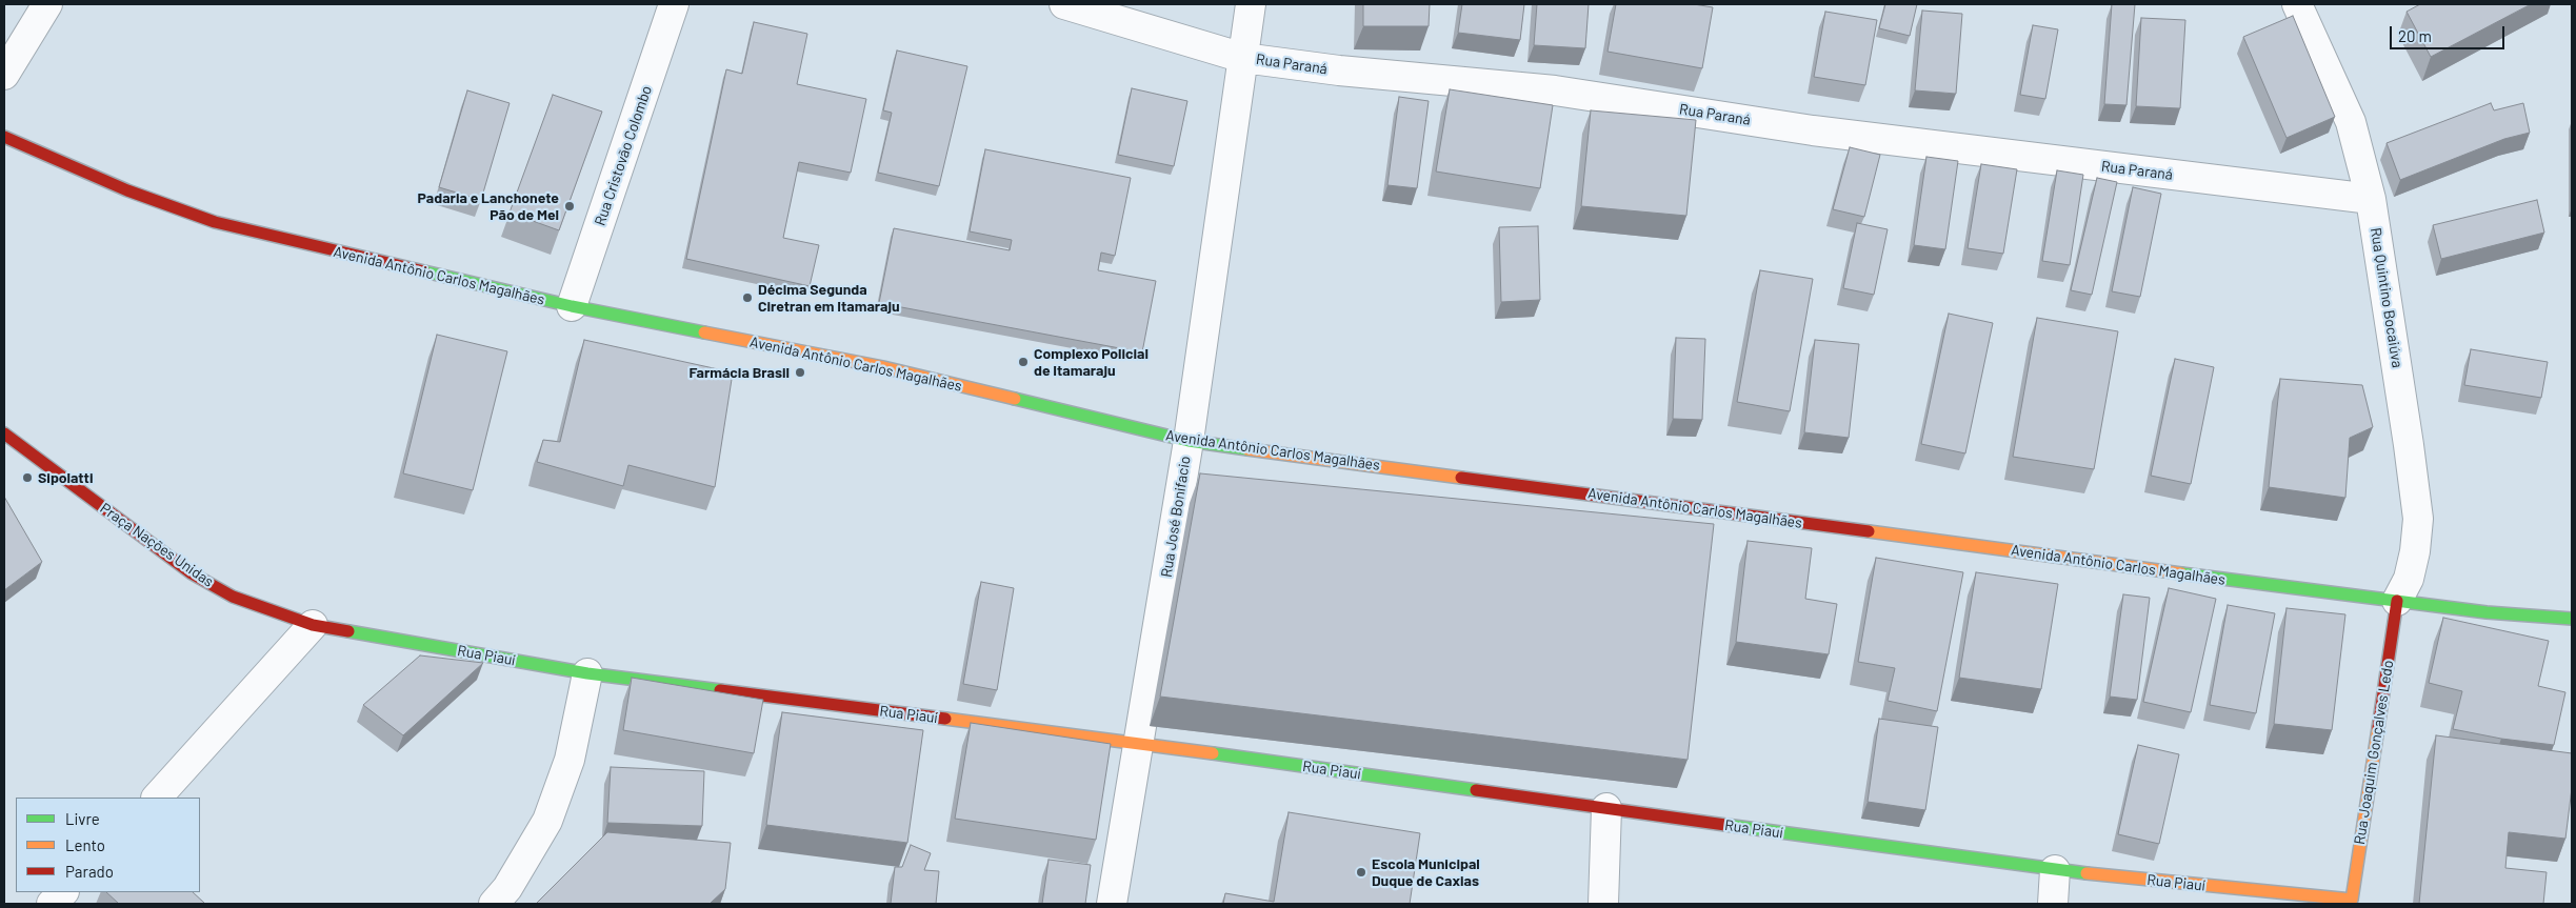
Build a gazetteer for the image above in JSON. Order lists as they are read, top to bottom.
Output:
{
  "streets": {
    "main road": [
      "Avenida Antônio Carlos Magalhães",
      "Praça Nações Unidas",
      "Rua Piauí",
      "Rua Joaquim Gonçalves Ledo"
    ],
    "street": [
      "Rua Paraná",
      "Rua Cristovão Colombo",
      "Rua Quintino Bocaiúva",
      "Rua José Bonifacio"
    ]
  },
  "crossings": [
    ["Rua Paraná", "Rua Quintino Bocaiúva"],
    ["Rua Paraná", "Rua José Bonifacio"],
    ["Rua Cristovão Colombo", "Avenida Antônio Carlos Magalhães"],
    ["Avenida Antônio Carlos Magalhães", "Rua Quintino Bocaiúva"],
    ["Avenida Antônio Carlos Magalhães", "Rua José Bonifacio"],
    ["Avenida Antônio Carlos Magalhães", "Rua Joaquim Gonçalves Ledo"],
    ["Rua Quintino Bocaiúva", "Rua Joaquim Gonçalves Ledo"],
    ["Rua José Bonifacio", "Rua Piauí"],
    ["Praça Nações Unidas", "Rua Piauí"],
    ["Rua Piauí", "Rua Joaquim Gonçalves Ledo"]
  ],
  "places": [
    "Padaria e Lanchonete Pão de Mel",
    "Décima Segunda Ciretran em Itamaraju",
    "Complexo Policial de Itamaraju",
    "Farmácia Brasil",
    "Sipolatti",
    "Escola Municipal Duque de Caxias"
  ],
  "legend": ["Livre", "Lento", "Parado"],
  "scale_bar": "20 m"
}
